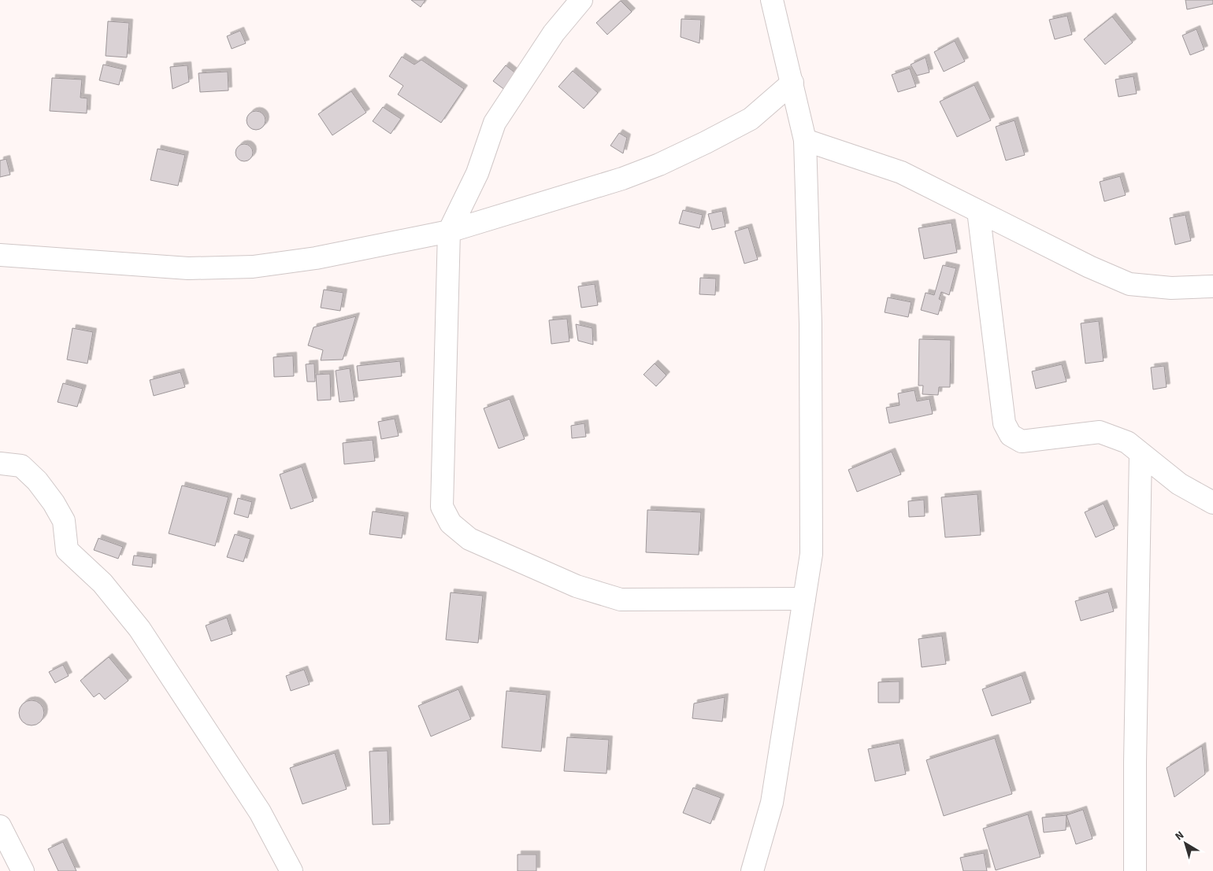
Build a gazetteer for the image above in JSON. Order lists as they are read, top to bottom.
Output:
{
  "north": "top left"
}
